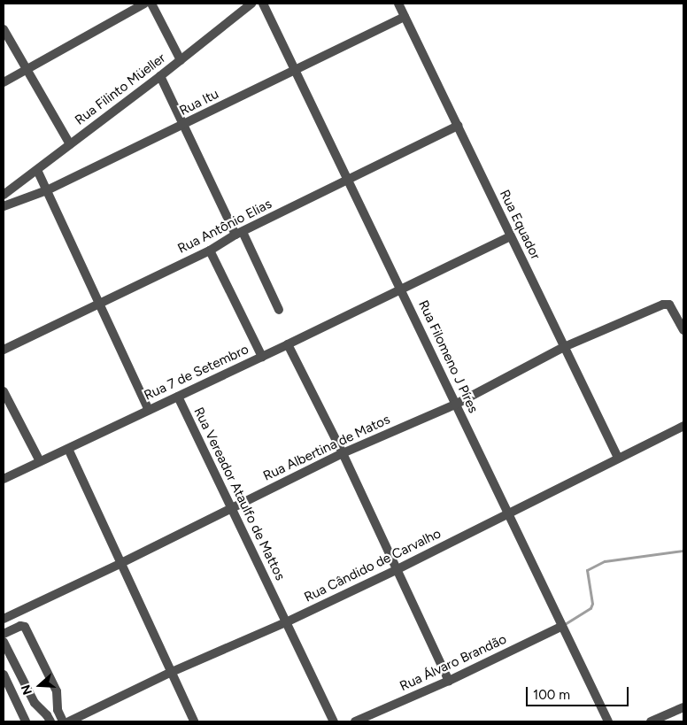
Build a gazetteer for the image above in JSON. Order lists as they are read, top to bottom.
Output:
{
  "streets": {
    "street": [
      "Rua Filinto Müeller",
      "Rua Itu",
      "Rua Equador",
      "Rua Antônio Elias",
      "Rua Filomeno J Píres",
      "Rua 7 de Setembro",
      "Rua Albertina de Matos",
      "Rua Vereador Ataulfo de Mattos",
      "Rua Cândido de Carvalho",
      "Rua Álvaro Brandão"
    ]
  },
  "crossings": [
    ["Rua Itu", "Rua Equador"],
    ["Rua Itu", "Rua Filomeno J Píres"],
    ["Rua Equador", "Rua Antônio Elias"],
    ["Rua Equador", "Rua 7 de Setembro"],
    ["Rua Equador", "Rua Albertina de Matos"],
    ["Rua Equador", "Rua Cândido de Carvalho"],
    ["Rua Antônio Elias", "Rua Filomeno J Píres"],
    ["Rua Filomeno J Píres", "Rua 7 de Setembro"],
    ["Rua Filomeno J Píres", "Rua Albertina de Matos"],
    ["Rua Filomeno J Píres", "Rua Cândido de Carvalho"],
    ["Rua Filomeno J Píres", "Rua Álvaro Brandão"],
    ["Rua 7 de Setembro", "Rua Vereador Ataulfo de Mattos"],
    ["Rua Albertina de Matos", "Rua Vereador Ataulfo de Mattos"],
    ["Rua Vereador Ataulfo de Mattos", "Rua Cândido de Carvalho"]
  ],
  "scale_bar": "100 m",
  "north": "left"
}
